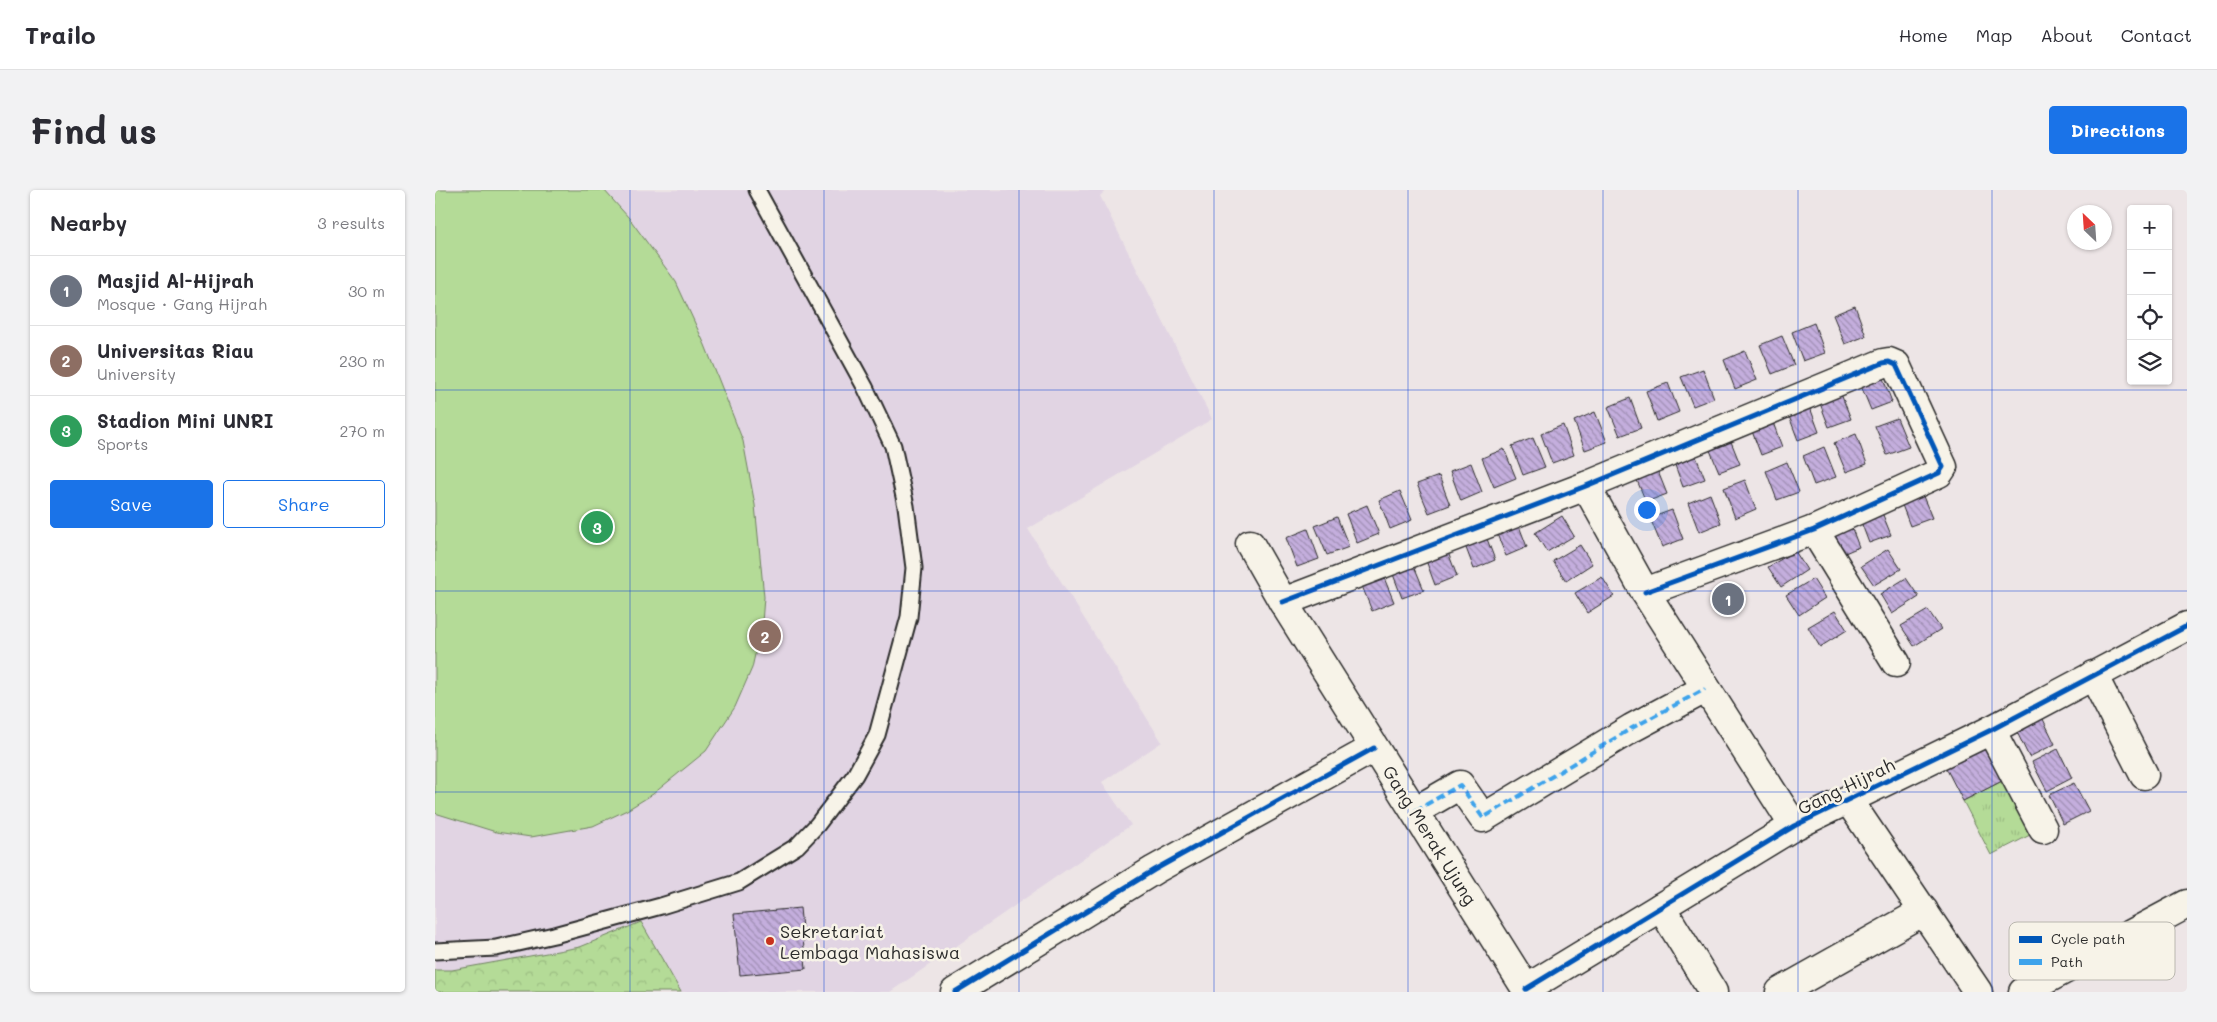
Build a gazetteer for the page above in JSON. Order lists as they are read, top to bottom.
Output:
{
  "streets": {
    "street": ["Gang Hijrah", "Gang Merak Ujung"]
  },
  "crossings": [
    ["Gang Hijrah", "Gang Merak Ujung"]
  ],
  "places": ["Sekretariat Lembaga Mahasiswa"],
  "legend": ["Cycle path", "Path"],
  "north": "top left",
  "page": {
    "header": "Trailo",
    "nav": [
      "Home",
      "Map",
      "About",
      "Contact"
    ],
    "buttons": [
      "Directions",
      ["Save", "Share"]
    ],
    "title": "Find us",
    "heading": ["Nearby", "3 results"],
    "map_buttons": ["+", "−"],
    "list": [
      {
        "mark": "1",
        "name": "Masjid Al-Hijrah",
        "note": "Mosque · Gang Hijrah",
        "value": "30 m"
      },
      {
        "mark": "2",
        "name": "Universitas Riau",
        "note": "University",
        "value": "230 m"
      },
      {
        "mark": "3",
        "name": "Stadion Mini UNRI",
        "note": "Sports",
        "value": "270 m"
      }
    ],
    "pins": ["3", "1", "2"]
  }
}
